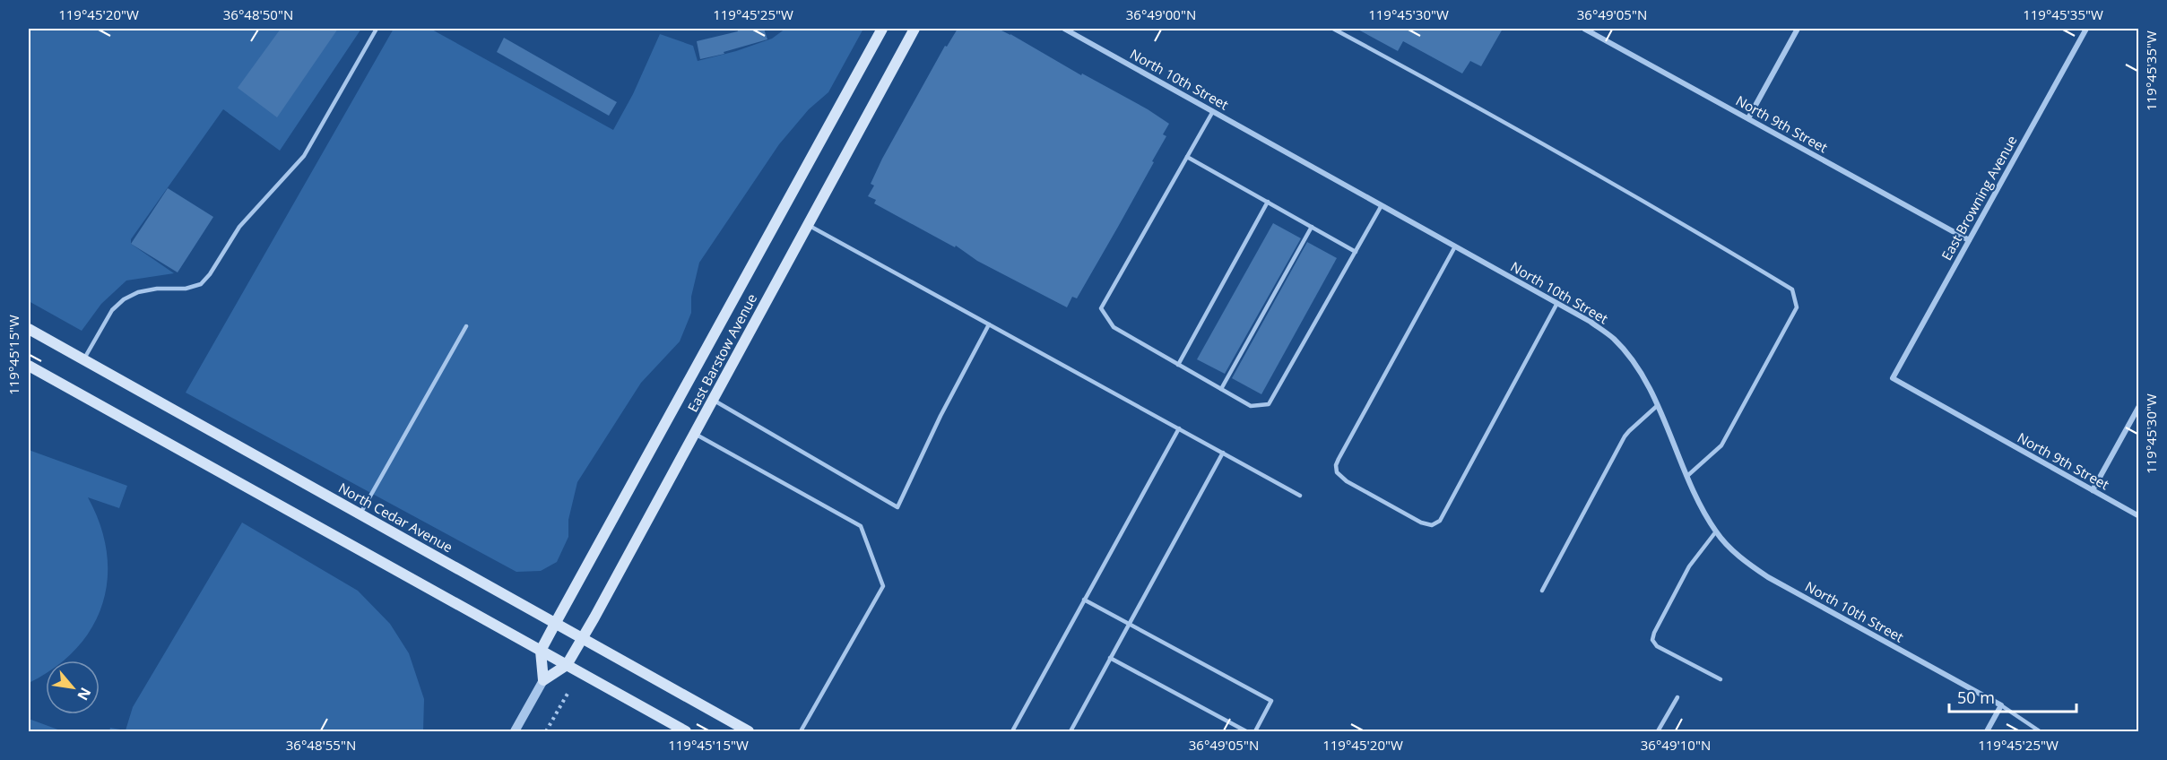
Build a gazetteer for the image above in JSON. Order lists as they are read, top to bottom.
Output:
{
  "streets": {
    "main road": ["East Barstow Avenue", "North Cedar Avenue"],
    "street": ["North 10th Street", "North 9th Street", "East Browning Avenue"]
  },
  "crossings": [
    ["North 9th Street", "East Browning Avenue"],
    ["East Barstow Avenue", "North Cedar Avenue"]
  ],
  "scale_bar": "50 m",
  "north": "bottom right",
  "coordinates": [
    "119°45'20\"W",
    "36°48'50\"N",
    "119°45'25\"W",
    "36°49'00\"N",
    "119°45'30\"W",
    "36°49'05\"N",
    "119°45'35\"W",
    "119°45'15\"W",
    "36°48'55\"N",
    "36°49'10\"N"
  ]
}
